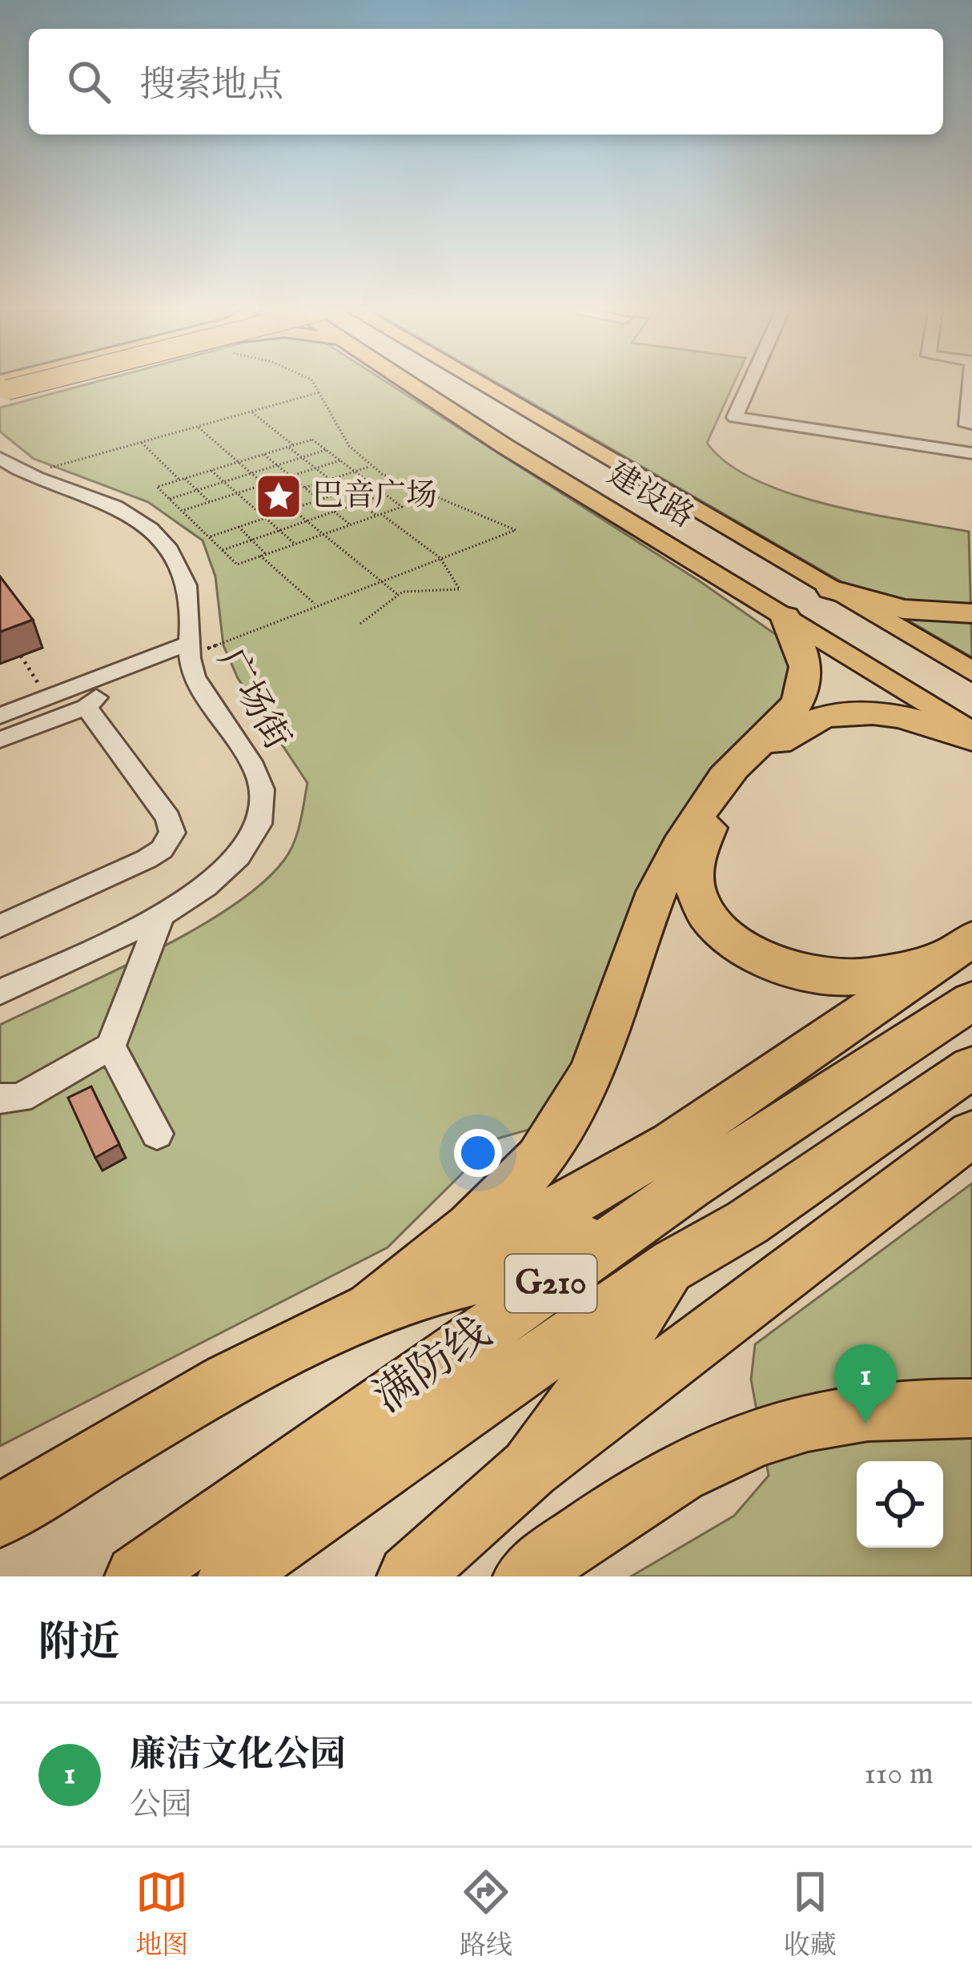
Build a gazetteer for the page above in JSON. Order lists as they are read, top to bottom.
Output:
{
  "streets": {
    "highway": ["G210", "满防线"],
    "main road": ["建设路"],
    "street": ["广场街"]
  },
  "places": {
    "place": ["巴音广场"]
  },
  "page": {
    "search": "搜索地点",
    "pins": "1",
    "heading": "附近",
    "list": [
      {
        "mark": "1",
        "name": "廉洁文化公园",
        "note": "公园",
        "value": "110 m"
      }
    ],
    "nav": ["地图", "路线", "收藏"]
  }
}
